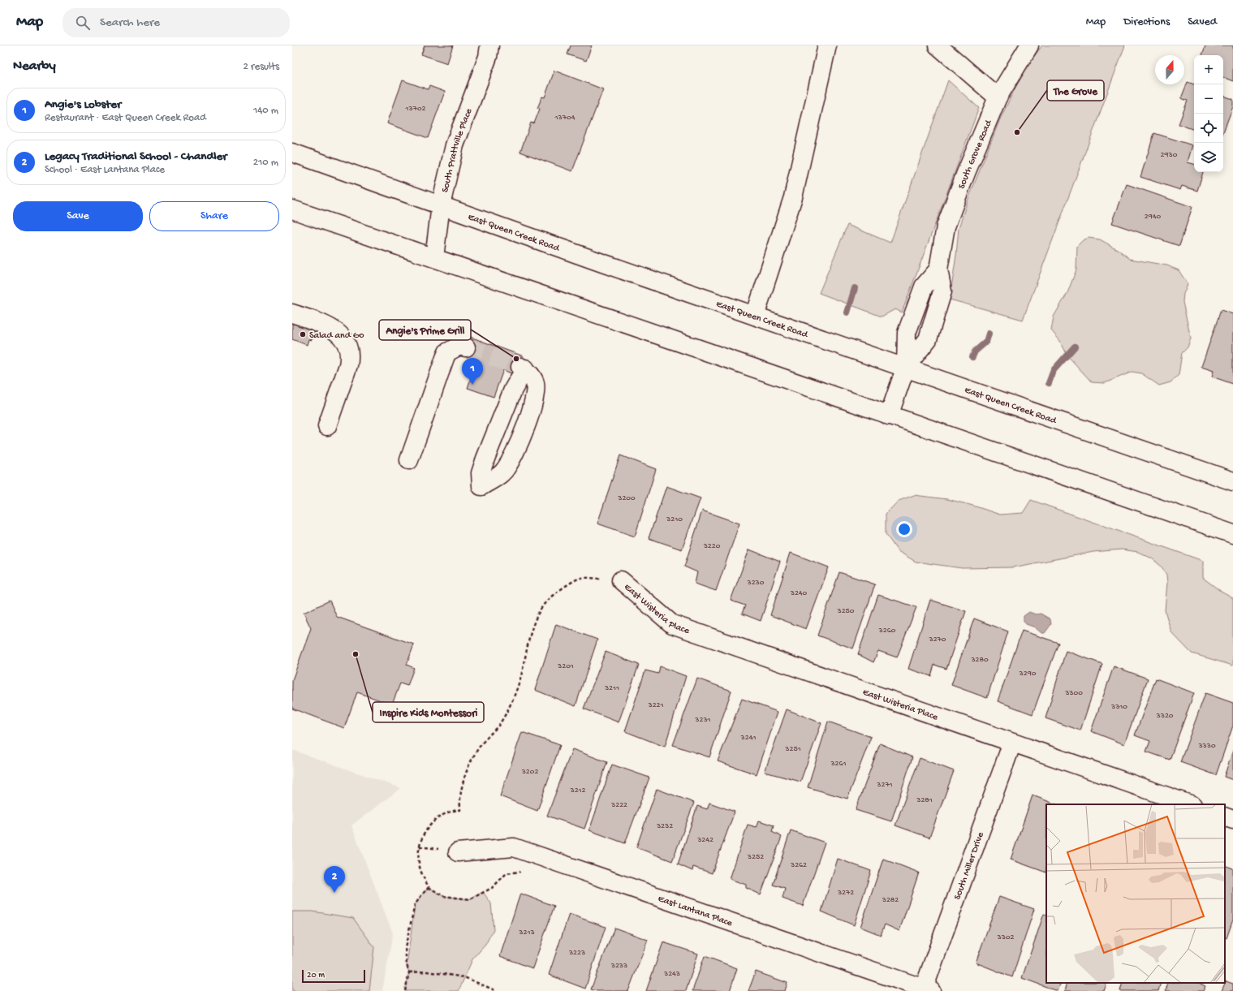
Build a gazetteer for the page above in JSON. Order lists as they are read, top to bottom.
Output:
{
  "streets": {
    "main road": [
      "South Prattville Place",
      "South Grove Road",
      "East Queen Creek Road",
      "East Wisteria Place",
      "South Miller Drive",
      "East Lantana Place"
    ]
  },
  "crossings": [
    ["South Prattville Place", "East Queen Creek Road"],
    ["South Grove Road", "East Queen Creek Road"],
    ["East Wisteria Place", "South Miller Drive"],
    ["South Miller Drive", "East Lantana Place"]
  ],
  "places": [
    "The Grove",
    "Salad and Go",
    "Angie's Prime Grill",
    "Inspire Kids Montessori"
  ],
  "house_numbers": [
    "13702",
    "13704",
    "2930",
    "2940",
    "3200",
    "3210",
    "3220",
    "3230",
    "3240",
    "3250",
    "3260",
    "3270",
    "3280",
    "3201",
    "3290",
    "3211",
    "3300",
    "3221",
    "3310",
    "3320",
    "3231",
    "3241",
    "3330",
    "3251",
    "3261",
    "3202",
    "3271",
    "3212",
    "3281",
    "3222",
    "3232",
    "3242",
    "3252",
    "3262",
    "3272",
    "3282",
    "3213",
    "3302",
    "3223",
    "3233",
    "3243"
  ],
  "scale_bar": "20 m",
  "north": "top",
  "page": {
    "header": "Map",
    "search": "Search here",
    "nav": ["Map", "Directions", "Saved"],
    "heading": ["Nearby", "2 results"],
    "map_buttons": ["+", "−"],
    "list": [
      {
        "mark": "1",
        "name": "Angie's Lobster",
        "note": "Restaurant · East Queen Creek Road",
        "value": "140 m"
      },
      {
        "mark": "2",
        "name": "Legacy Traditional School - Chandler",
        "note": "School · East Lantana Place",
        "value": "210 m"
      }
    ],
    "buttons": ["Save", "Share"],
    "pins": ["1", "2"],
    "scale": "20 m"
  }
}
